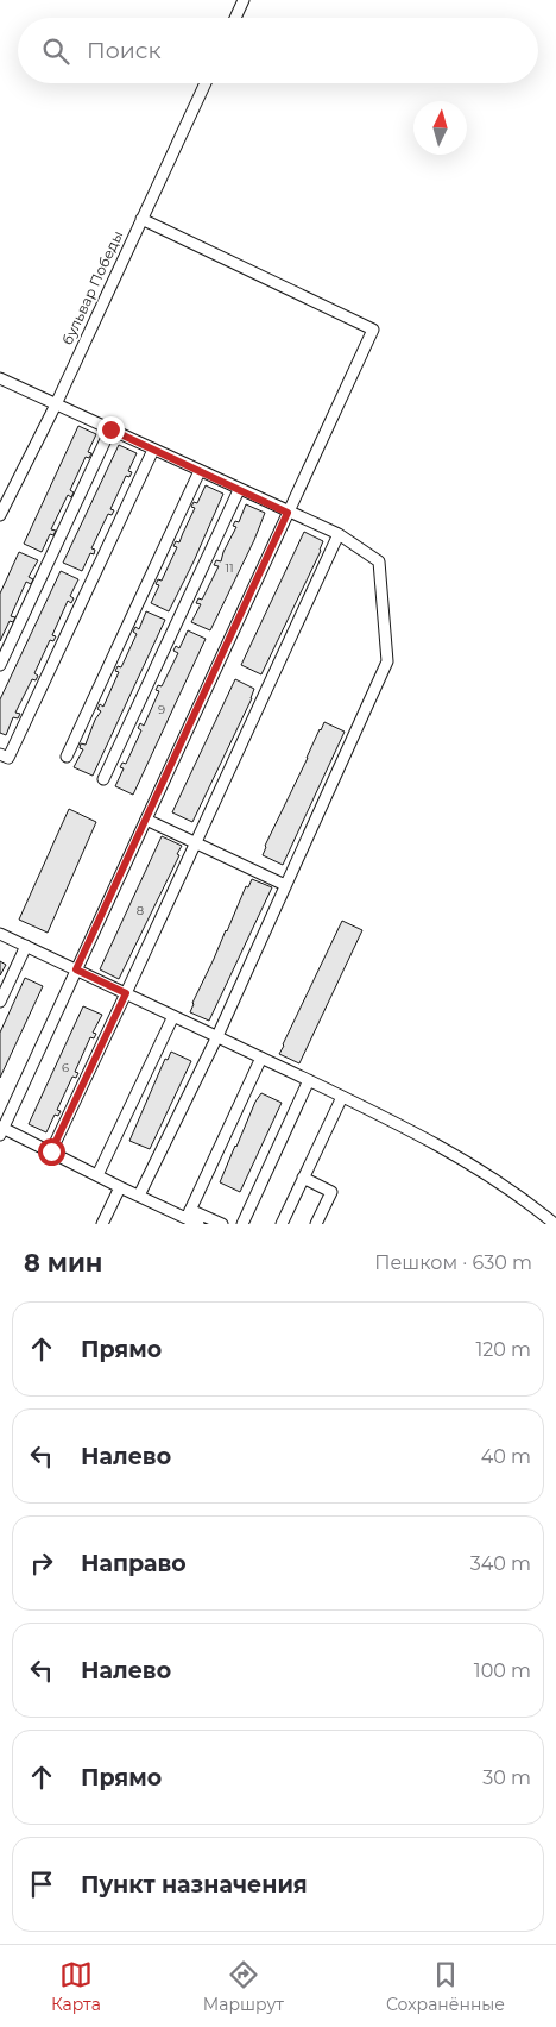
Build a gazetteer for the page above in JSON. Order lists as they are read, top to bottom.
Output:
{
  "streets": {
    "street": ["бульвар Победы"]
  },
  "house_numbers": [
    "11",
    "9",
    "8",
    "6"
  ],
  "north": "top",
  "page": {
    "search": "Поиск",
    "heading": ["8 мин", "Пешком · 630 m"],
    "list": [
      ["Прямо", "120 m"],
      ["Налево", "40 m"],
      ["Направо", "340 m"],
      ["Налево", "100 m"],
      ["Прямо", "30 m"],
      "Пункт назначения"
    ],
    "nav": ["Карта", "Маршрут", "Сохранённые"]
  }
}
